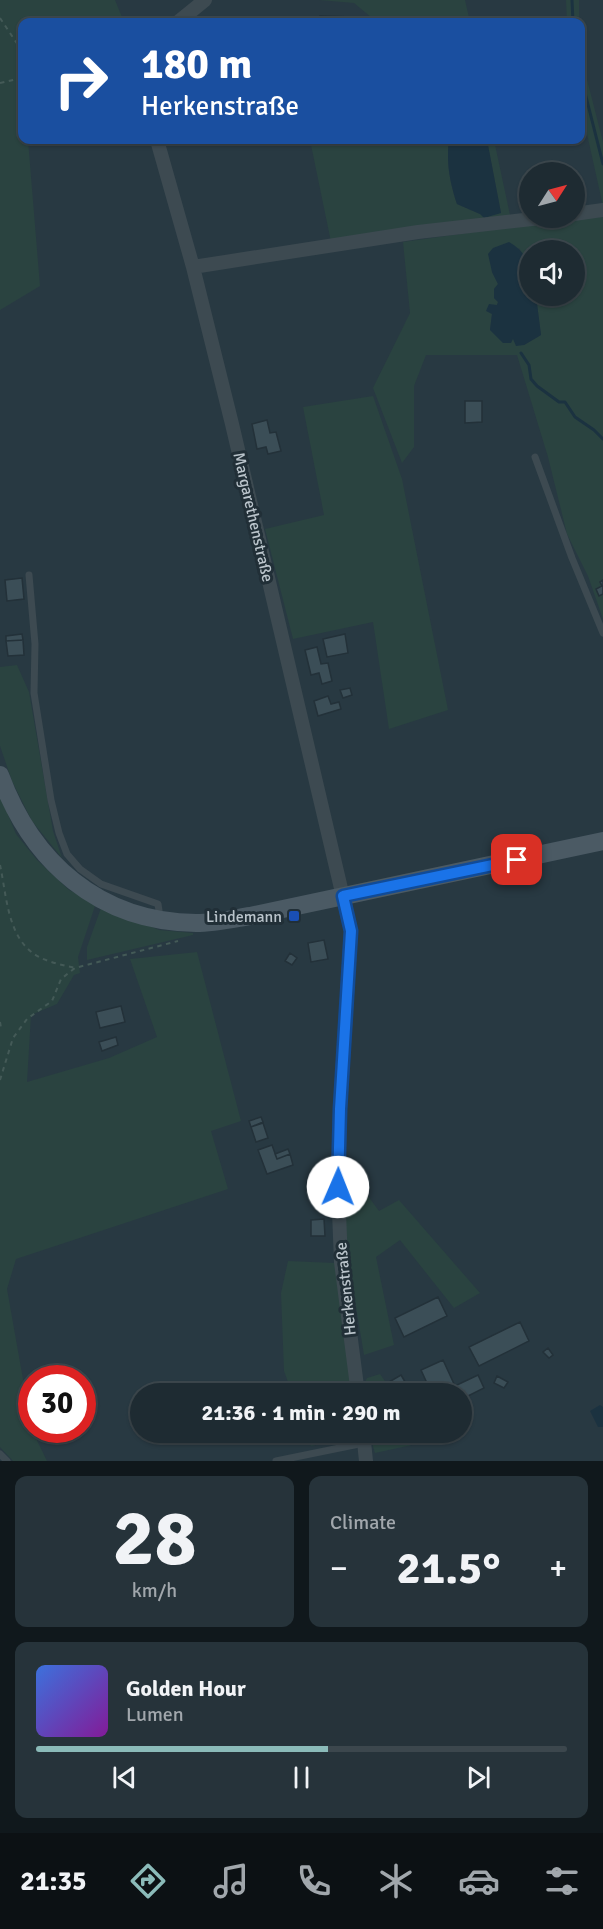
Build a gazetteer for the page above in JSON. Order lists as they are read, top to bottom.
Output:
{
  "streets": {
    "street": ["Margarethenstraße", "Herkenstraße"]
  },
  "crossings": [
    ["Margarethenstraße", "Herkenstraße"]
  ],
  "places": {
    "transit": ["Lindemann"]
  },
  "north": "top right",
  "page": {
    "turn": ["180 m", "Herkenstraße"],
    "limit": "30",
    "trip": "21:36 · 1 min · 290 m",
    "tile": [
      ["28", "km/h"],
      "Climate"
    ],
    "heat": ["−", "21.5°", "+"],
    "song": ["Golden Hour", "Lumen"],
    "tabs": "21:35"
  }
}
